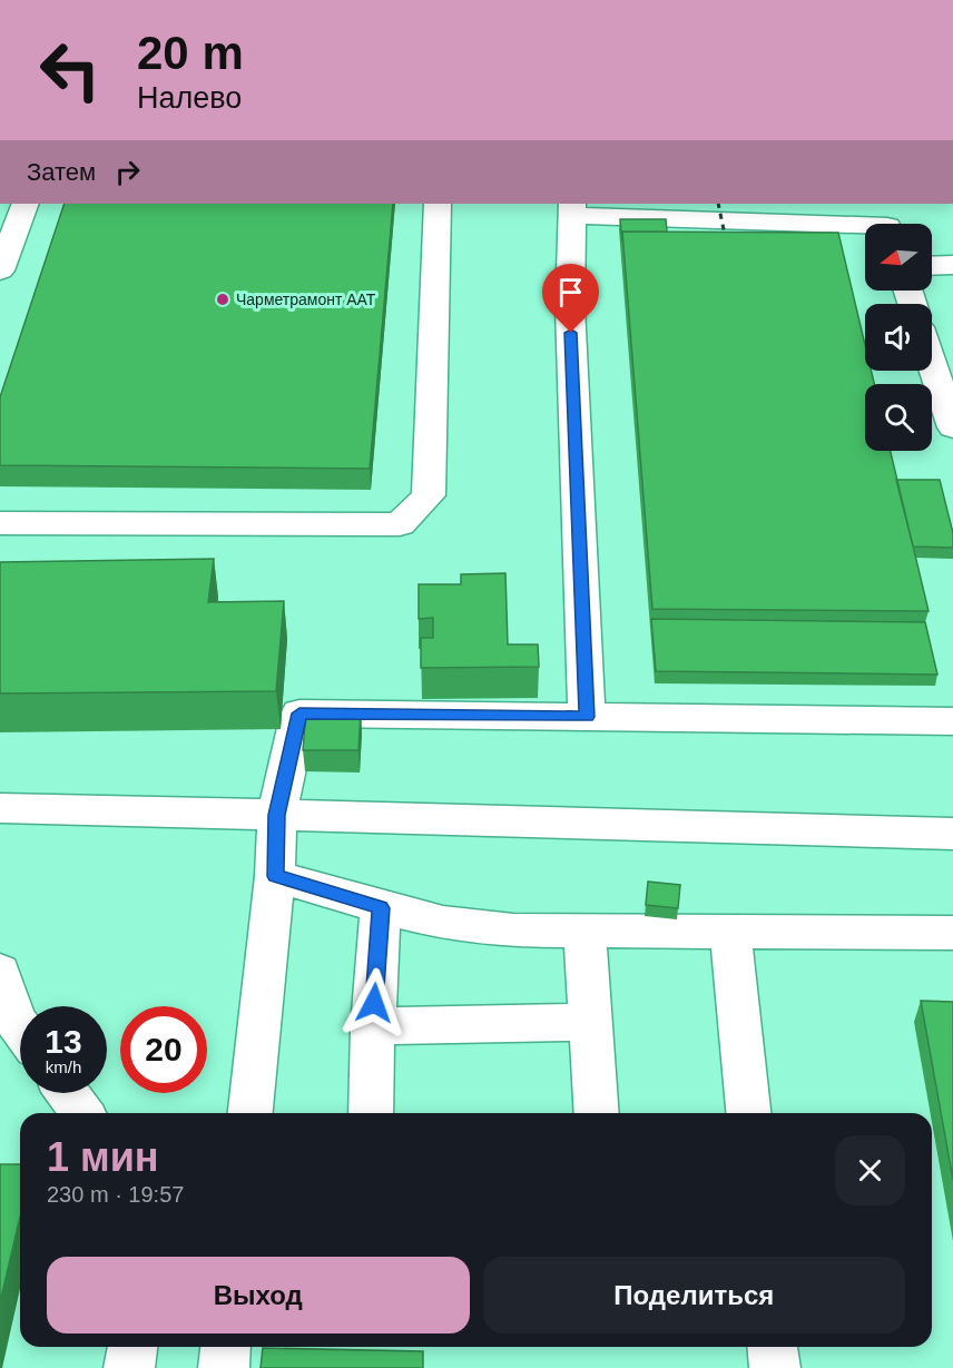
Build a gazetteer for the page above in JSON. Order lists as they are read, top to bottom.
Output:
{
  "places": ["Чарметрамонт ААТ"],
  "north": "left",
  "page": {
    "turn": ["20 m", "Налево"],
    "then": "Затем",
    "speed": "13 km/h",
    "limit": "20",
    "heading": ["1 мин", "230 m · 19:57"],
    "buttons": ["Выход", "Поделиться"]
  }
}
